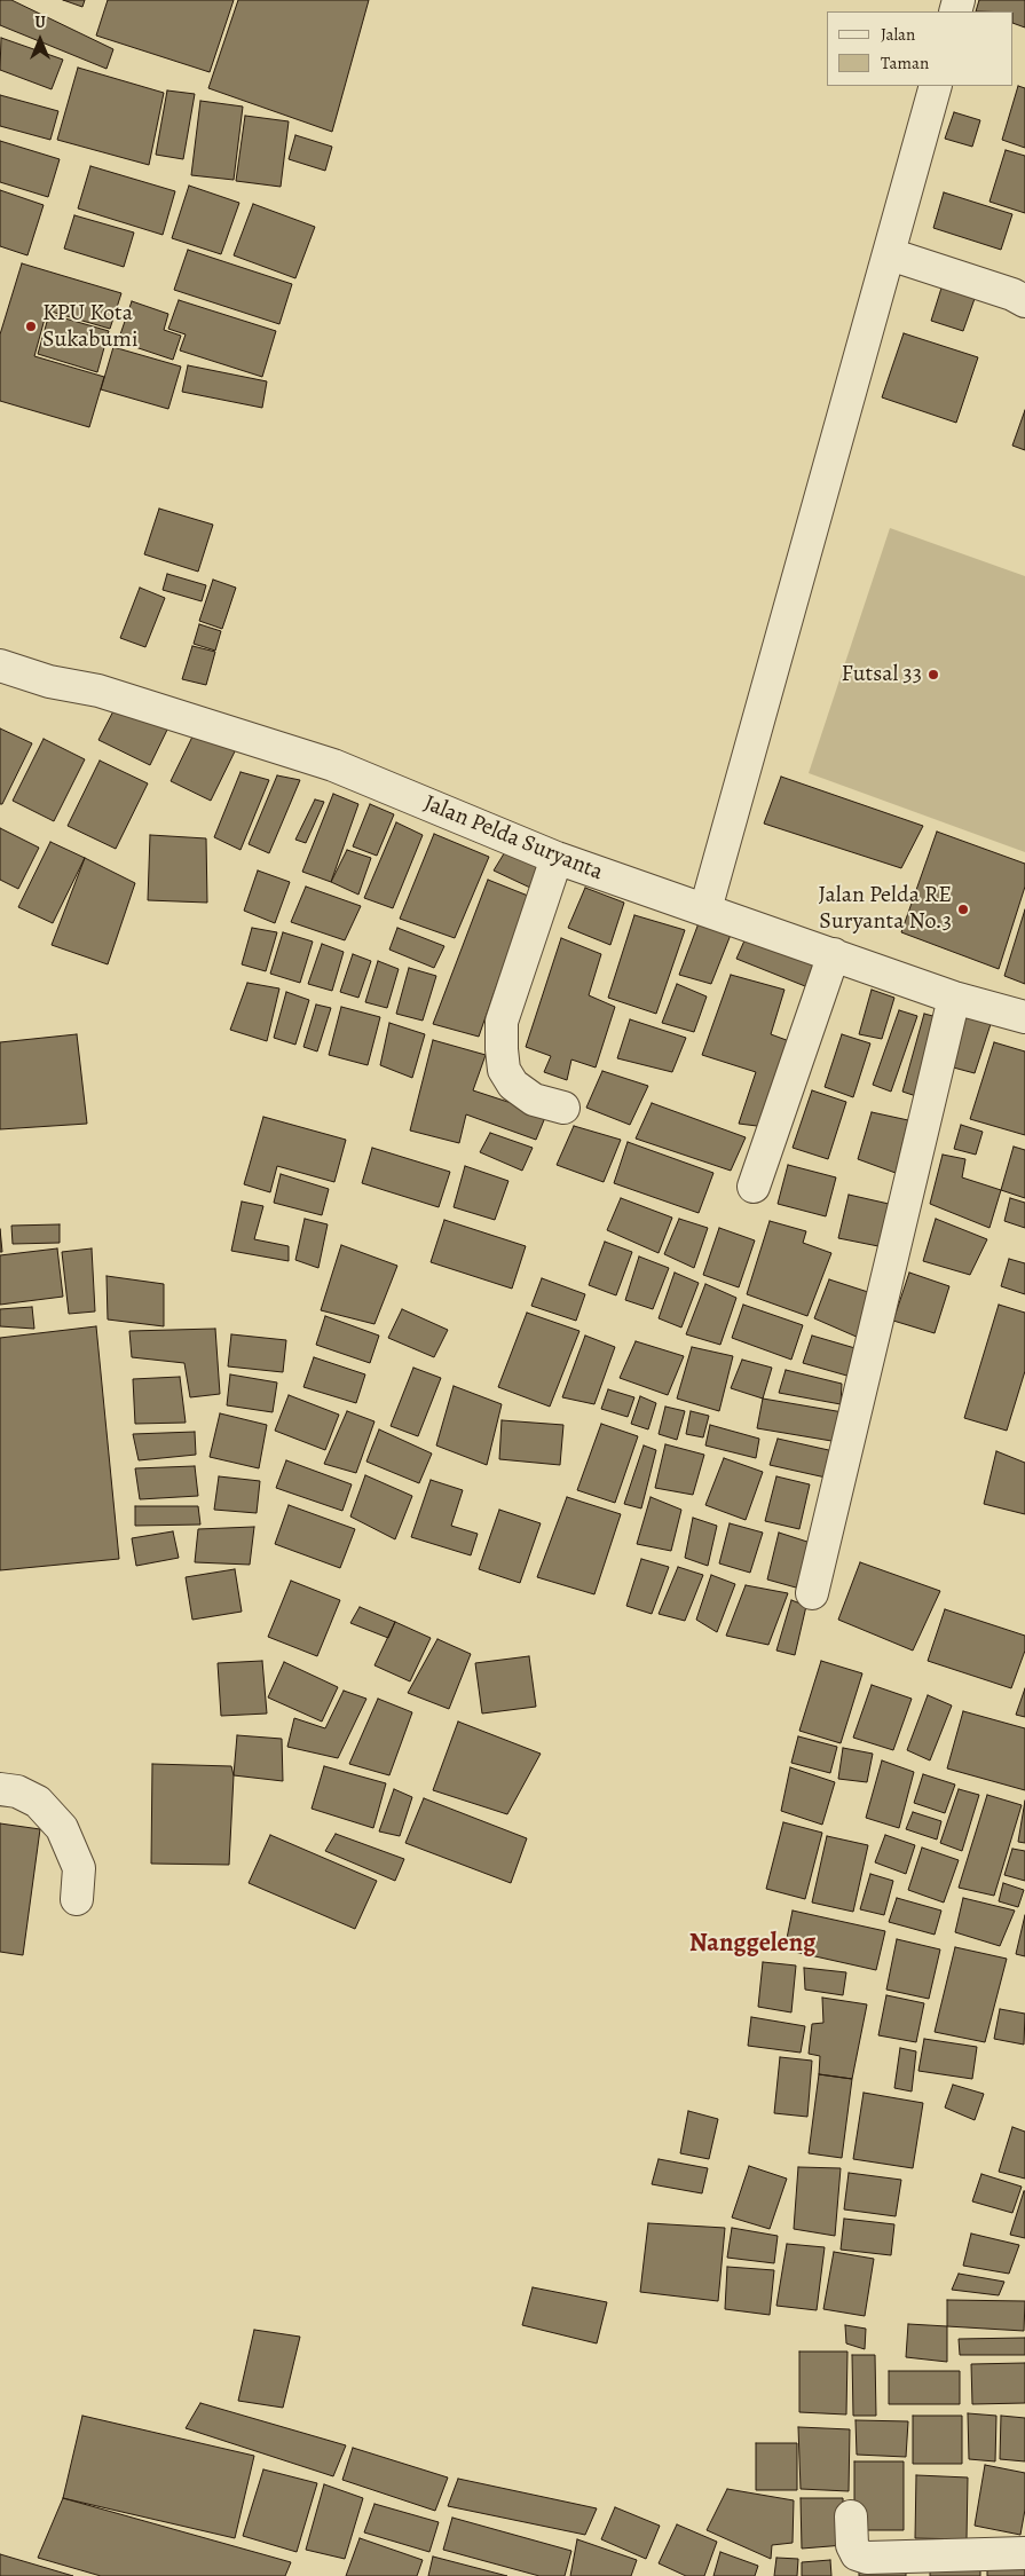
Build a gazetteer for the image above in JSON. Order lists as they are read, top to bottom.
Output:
{
  "streets": {
    "street": ["Jalan Pelda Suryanta"]
  },
  "districts": ["Nanggeleng"],
  "places": ["KPU Kota Sukabumi", "Futsal 33", "Jalan Pelda RE Suryanta No.3"],
  "legend": ["Jalan", "Taman"],
  "north": "top"
}
